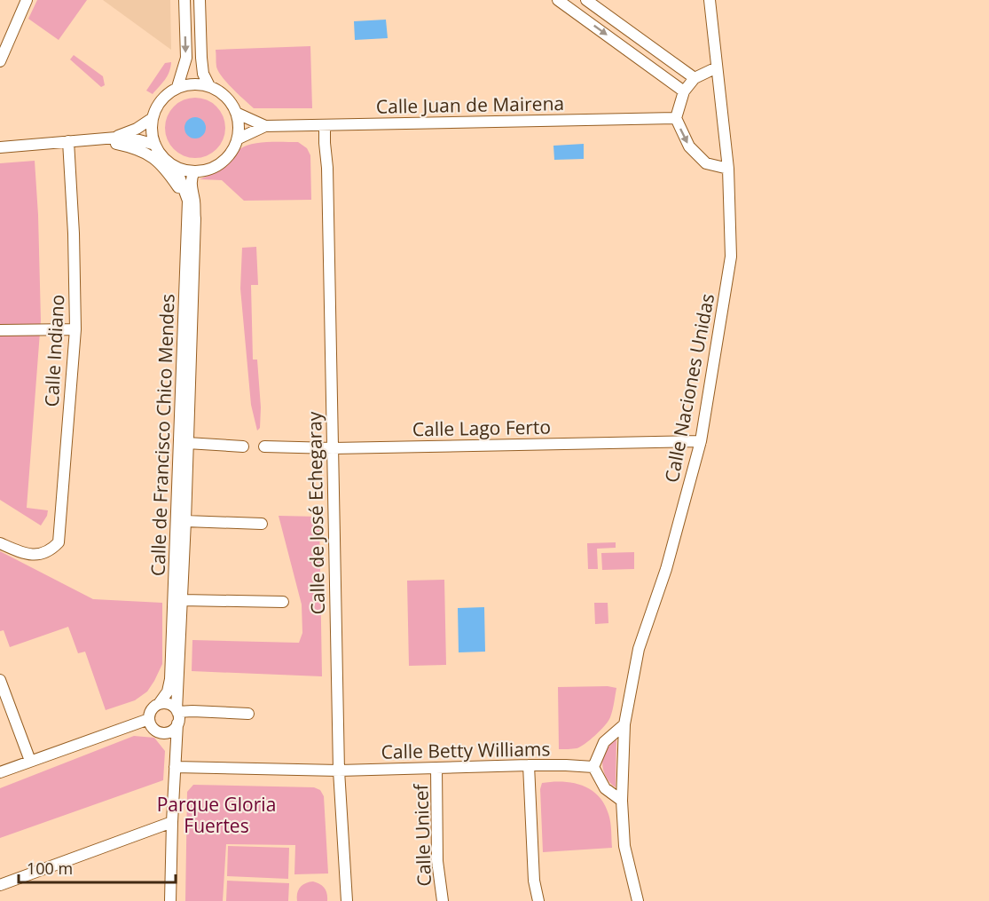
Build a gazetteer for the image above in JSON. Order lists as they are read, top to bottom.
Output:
{
  "streets": {
    "street": [
      "Calle Juan de Mairena",
      "Calle Indiano",
      "Calle Naciones Unidas",
      "Calle Lago Ferto",
      "Calle de Francisco Chico Mendes",
      "Calle de José Echegaray",
      "Calle Betty Williams",
      "Calle Unicef"
    ]
  },
  "crossings": [
    ["Calle Juan de Mairena", "Calle de Francisco Chico Mendes"],
    ["Calle Juan de Mairena", "Calle de José Echegaray"],
    ["Calle Naciones Unidas", "Calle Lago Ferto"],
    ["Calle Lago Ferto", "Calle de José Echegaray"],
    ["Calle de José Echegaray", "Calle Betty Williams"],
    ["Calle Betty Williams", "Calle Unicef"]
  ],
  "parks": ["Parque Gloria Fuertes"],
  "scale_bar": "100 m"
}
